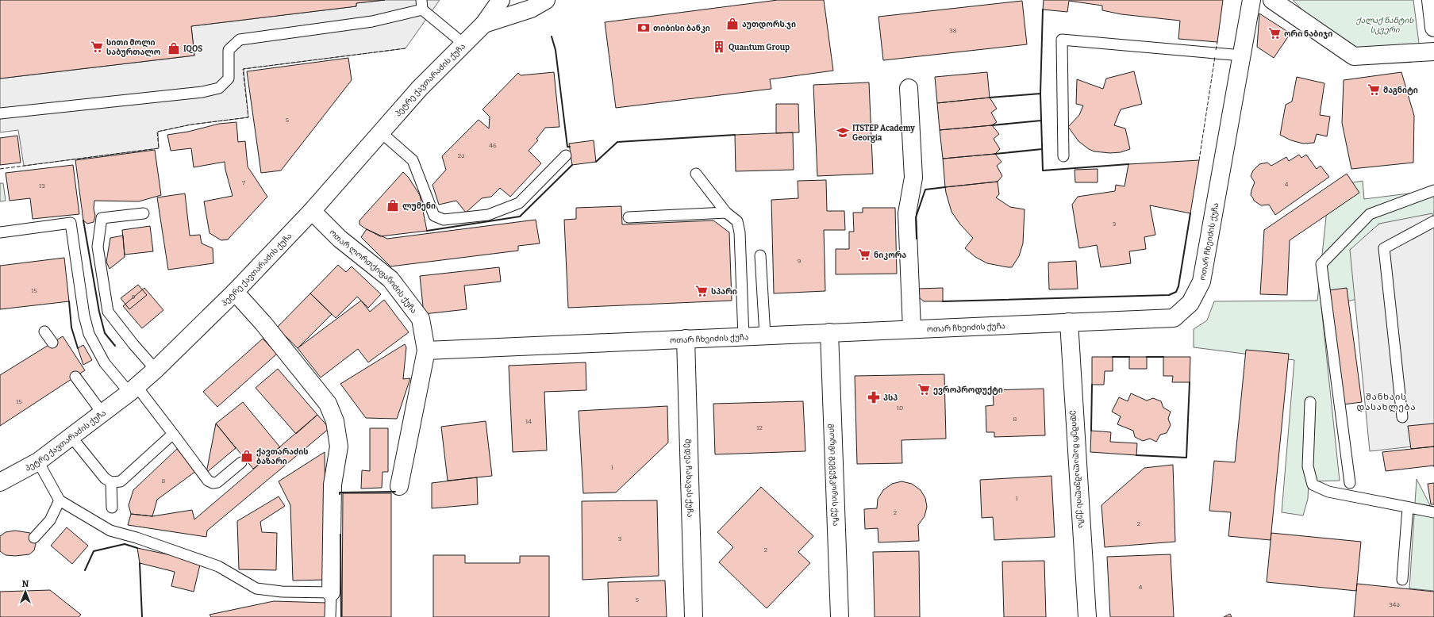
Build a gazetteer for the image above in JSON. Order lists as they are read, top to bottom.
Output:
{
  "streets": {
    "street": [
      "პეტრე ქავთარაძის ქუჩა",
      "ოთარ ჩხეიძის ქუჩა",
      "ოთარ ლორთქიფანიძის ქუჩა",
      "ედიშერ მაღალაშვილის ქუჩა",
      "გიორგი გეგეჭკორის ქუჩა",
      "მედეა ჩახავას ქუჩა"
    ]
  },
  "crossings": [
    ["პეტრე ქავთარაძის ქუჩა", "ოთარ ლორთქიფანიძის ქუჩა"],
    ["ოთარ ჩხეიძის ქუჩა", "ოთარ ლორთქიფანიძის ქუჩა"],
    ["ოთარ ჩხეიძის ქუჩა", "ედიშერ მაღალაშვილის ქუჩა"],
    ["ოთარ ჩხეიძის ქუჩა", "გიორგი გეგეჭკორის ქუჩა"],
    ["ოთარ ჩხეიძის ქუჩა", "მედეა ჩახავას ქუჩა"]
  ],
  "districts": ["შანხაის დასახლება"],
  "parks": ["ქალაქ ნანტის სკვერი"],
  "places": {
    "shop": [
      "აუთდორს.ჯი",
      "IQOS",
      "ლუმენი",
      "ქავთარაძის ბაზარი"
    ],
    "bank": ["თიბისი ბანკი"],
    "supermarket": [
      "ორი ნაბიჯი",
      "სითი მოლი საბურთალო",
      "მაგნიტი",
      "ნიკორა",
      "სპარი",
      "ევროპროდუქტი"
    ],
    "building": ["Quantum Group"],
    "school or university": ["ITSTEP Academy Georgia"],
    "pharmacy": ["პსპ"]
  },
  "house_numbers": [
    "38",
    "5",
    "46",
    "2ა",
    "7",
    "4",
    "13",
    "3",
    "9",
    "15",
    "9",
    "15",
    "10",
    "8",
    "14",
    "12",
    "1",
    "8",
    "1",
    "2",
    "2",
    "3",
    "2",
    "4",
    "5",
    "34ა"
  ],
  "north": "top"
}
